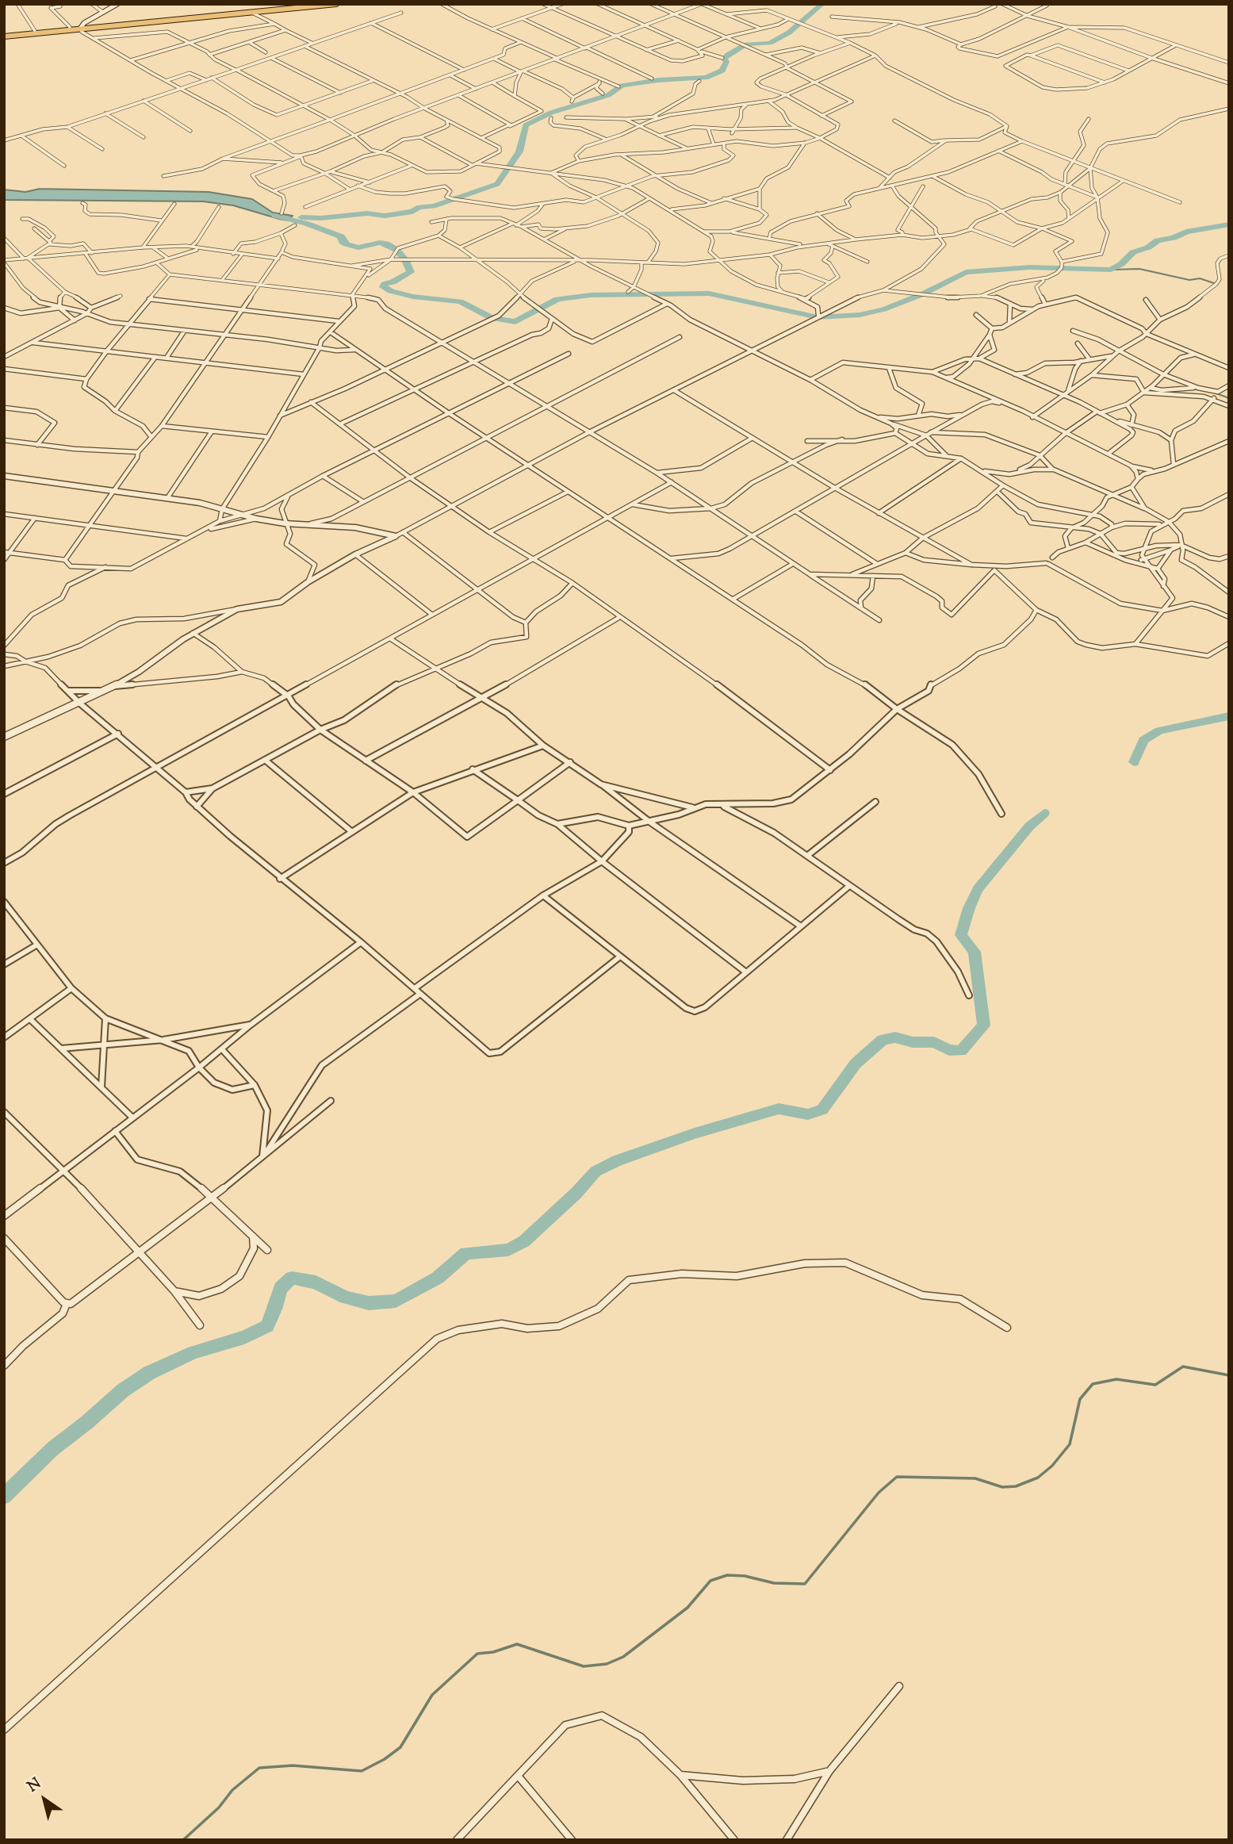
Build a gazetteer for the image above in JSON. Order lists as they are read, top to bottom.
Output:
{
  "north": "top left"
}
